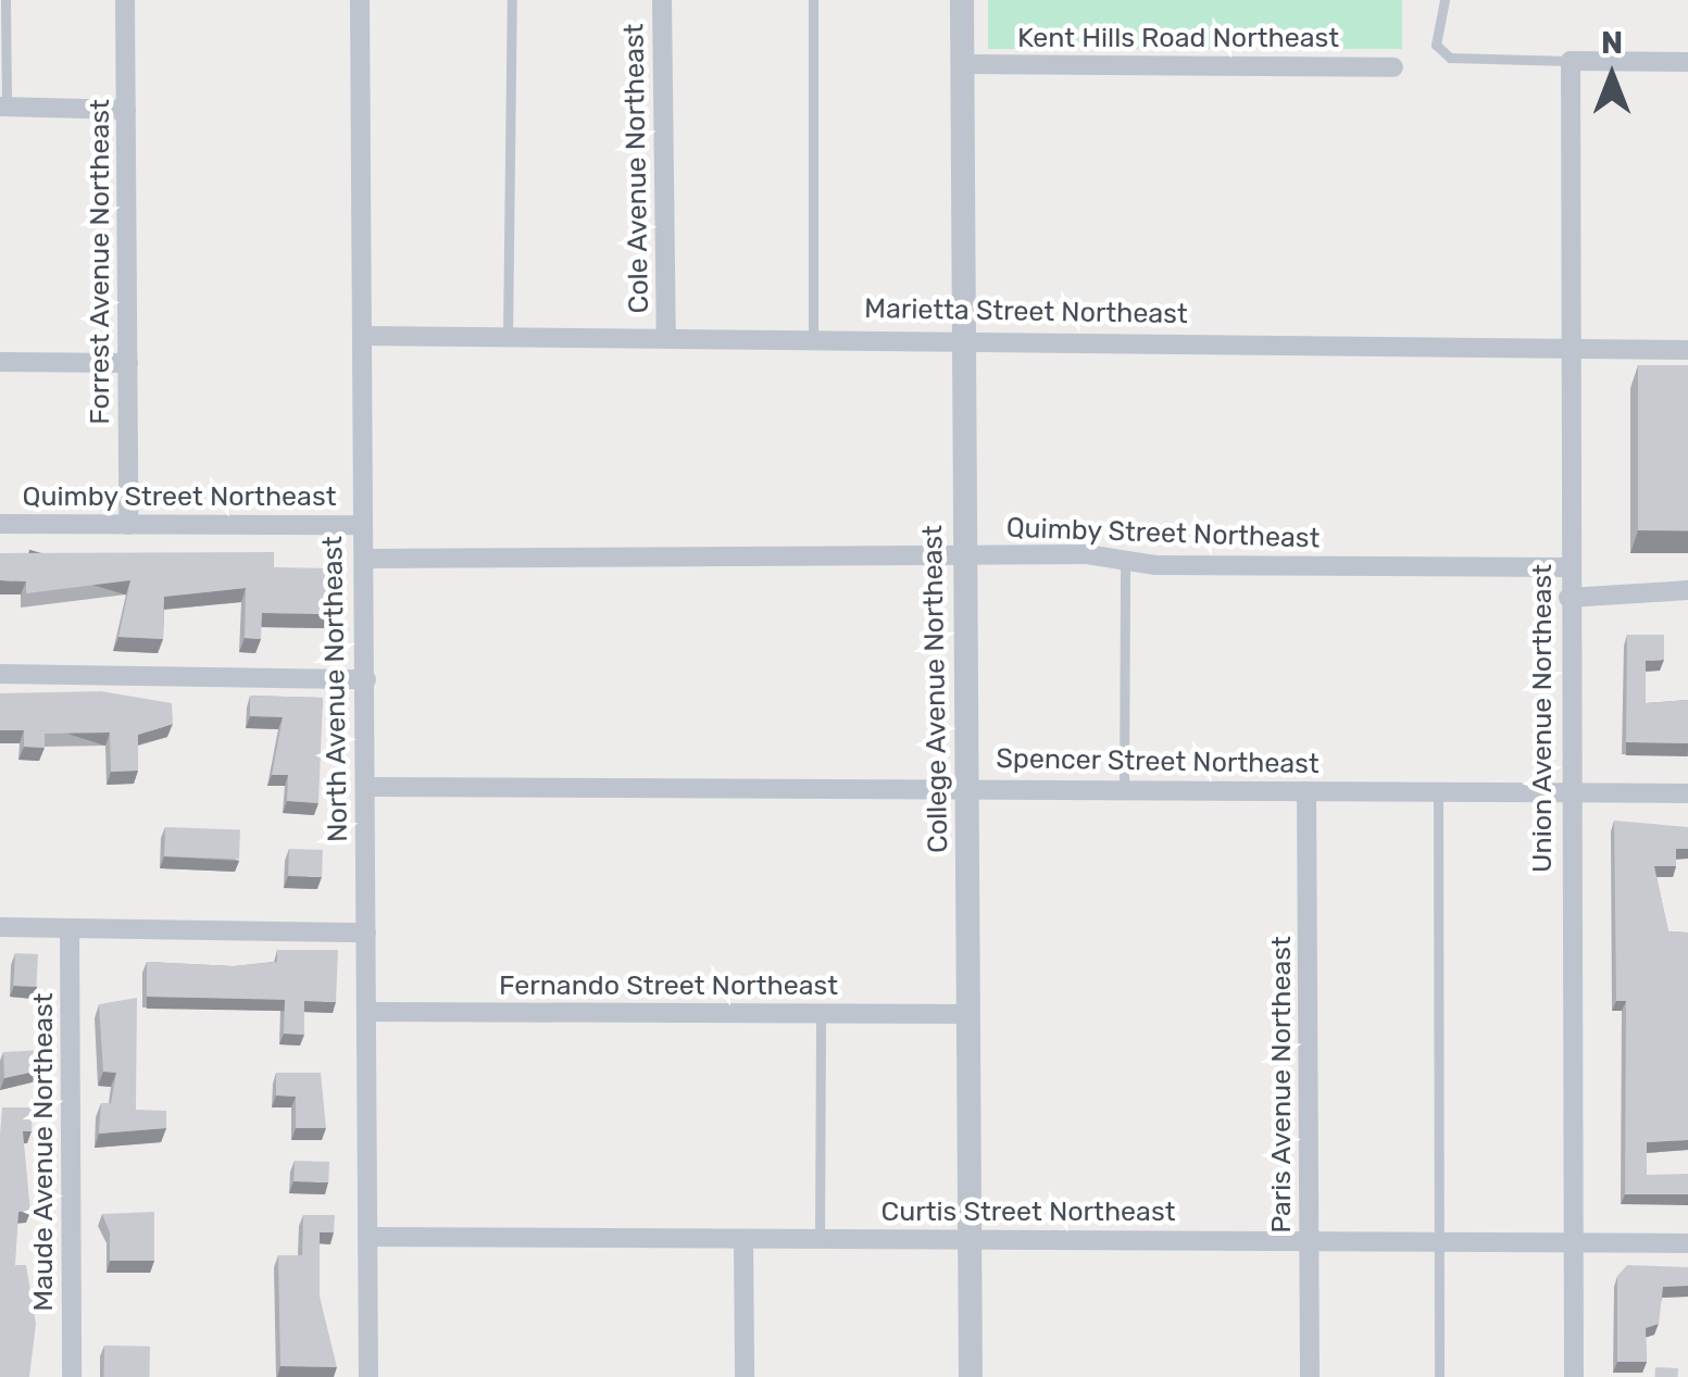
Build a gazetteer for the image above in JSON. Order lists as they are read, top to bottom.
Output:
{
  "streets": {
    "street": [
      "Kent Hills Road Northeast",
      "Cole Avenue Northeast",
      "Forrest Avenue Northeast",
      "Marietta Street Northeast",
      "Quimby Street Northeast",
      "North Avenue Northeast",
      "College Avenue Northeast",
      "Union Avenue Northeast",
      "Spencer Street Northeast",
      "Fernando Street Northeast",
      "Paris Avenue Northeast",
      "Maude Avenue Northeast",
      "Curtis Street Northeast"
    ]
  },
  "crossings": [
    ["Kent Hills Road Northeast", "College Avenue Northeast"],
    ["Cole Avenue Northeast", "Marietta Street Northeast"],
    ["Forrest Avenue Northeast", "Quimby Street Northeast"],
    ["Marietta Street Northeast", "North Avenue Northeast"],
    ["Marietta Street Northeast", "College Avenue Northeast"],
    ["Marietta Street Northeast", "Union Avenue Northeast"],
    ["Quimby Street Northeast", "North Avenue Northeast"],
    ["Quimby Street Northeast", "College Avenue Northeast"],
    ["Quimby Street Northeast", "Union Avenue Northeast"],
    ["North Avenue Northeast", "Spencer Street Northeast"],
    ["North Avenue Northeast", "Fernando Street Northeast"],
    ["North Avenue Northeast", "Curtis Street Northeast"],
    ["College Avenue Northeast", "Spencer Street Northeast"],
    ["College Avenue Northeast", "Fernando Street Northeast"],
    ["College Avenue Northeast", "Curtis Street Northeast"],
    ["Union Avenue Northeast", "Spencer Street Northeast"],
    ["Union Avenue Northeast", "Curtis Street Northeast"],
    ["Spencer Street Northeast", "Paris Avenue Northeast"],
    ["Paris Avenue Northeast", "Curtis Street Northeast"]
  ],
  "north": "top"
}
